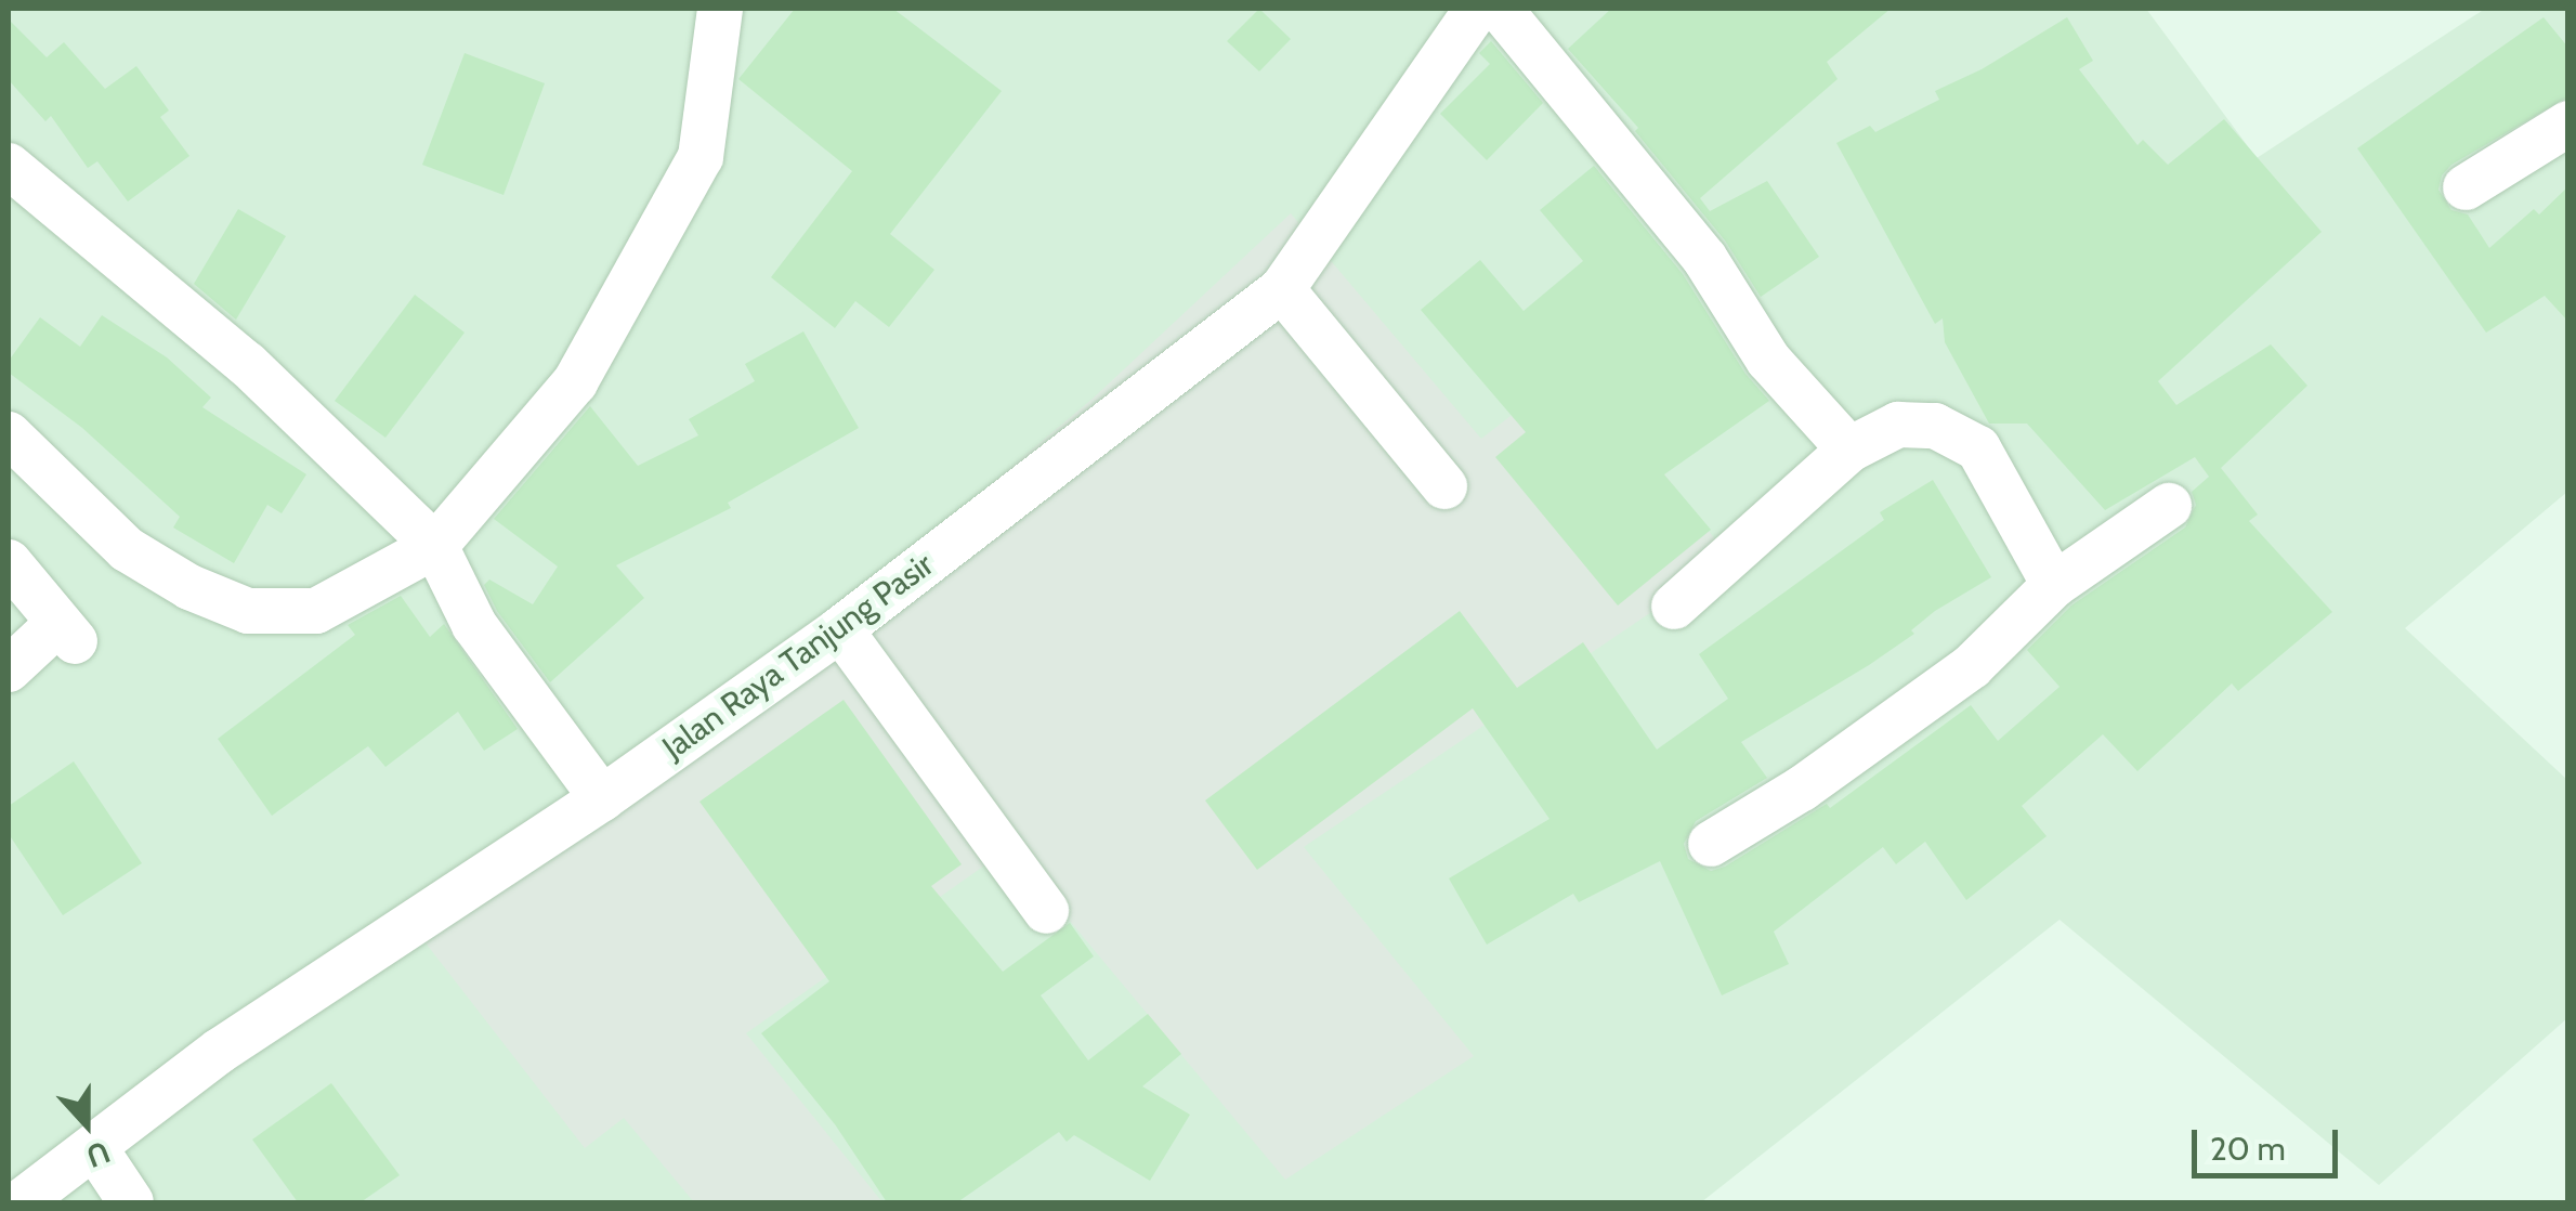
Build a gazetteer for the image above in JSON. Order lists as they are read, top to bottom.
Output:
{
  "streets": {
    "street": ["Jalan Raya Tanjung Pasir"]
  },
  "scale_bar": "20 m",
  "north": "bottom"
}
